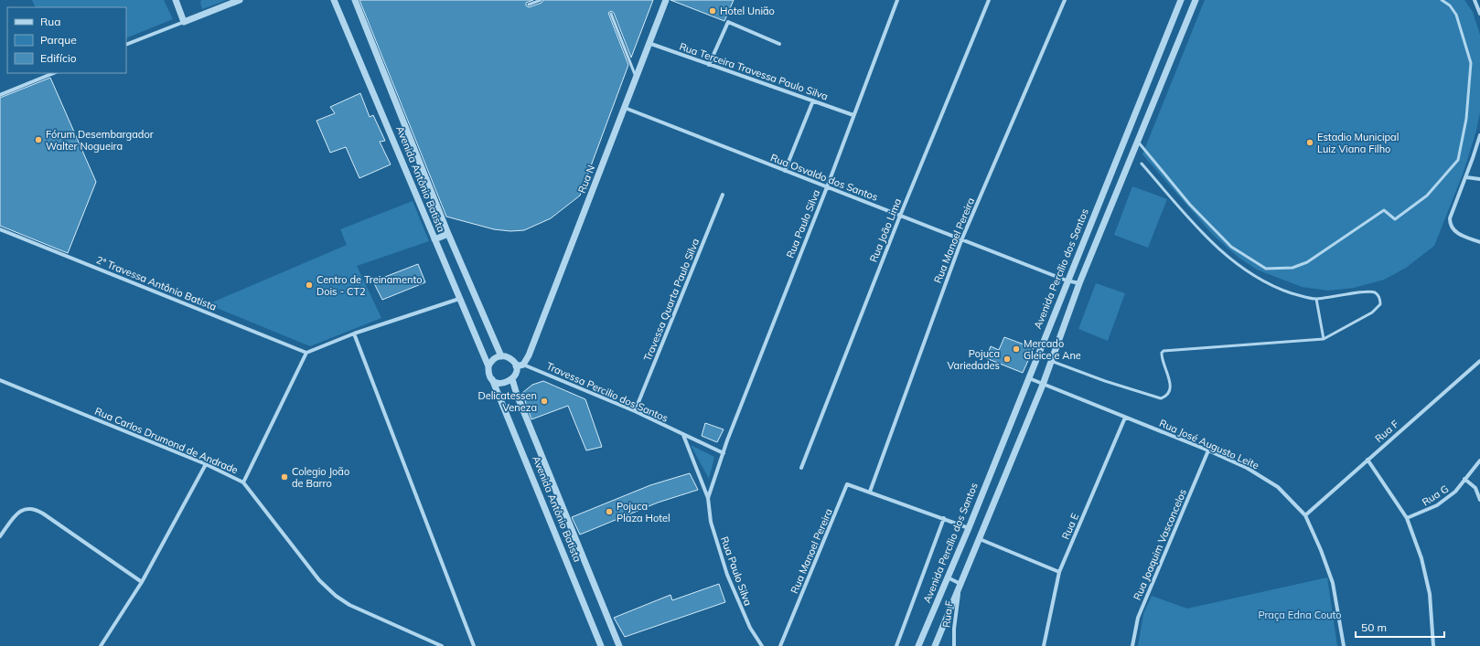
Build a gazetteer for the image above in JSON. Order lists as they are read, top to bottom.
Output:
{
  "streets": {
    "street": [
      "Rua Terceira Travessa Paulo Silva",
      "Rua Osvaldo dos Santos",
      "Avenida Antônio Batista",
      "Rua N",
      "Rua Paulo Silva",
      "Rua João Lima",
      "Rua Manoel Pereira",
      "Avenida Percílio dos Santos",
      "2ª Travessa Antônio Batista",
      "Travessa Quarta Paulo Silva",
      "Travessa Percilio dos Santos",
      "Rua F",
      "Rua Carlos Drumond de Andrade",
      "Rua José Augusto Leite",
      "Rua G",
      "Rua E",
      "Rua Joaquim Vasconcelos"
    ]
  },
  "crossings": [
    ["Rua Terceira Travessa Paulo Silva", "Rua N"],
    ["Rua Terceira Travessa Paulo Silva", "Rua Paulo Silva"],
    ["Rua Osvaldo dos Santos", "Rua N"],
    ["Rua Osvaldo dos Santos", "Rua Paulo Silva"],
    ["Rua Osvaldo dos Santos", "Rua João Lima"],
    ["Rua Osvaldo dos Santos", "Rua Manoel Pereira"],
    ["Rua Osvaldo dos Santos", "Avenida Percílio dos Santos"],
    ["Rua N", "Travessa Percilio dos Santos"],
    ["Rua Paulo Silva", "Travessa Percilio dos Santos"],
    ["Rua Manoel Pereira", "Avenida Percílio dos Santos"],
    ["Avenida Percílio dos Santos", "Rua José Augusto Leite"],
    ["Travessa Quarta Paulo Silva", "Travessa Percilio dos Santos"],
    ["Rua F", "Rua José Augusto Leite"],
    ["Rua José Augusto Leite", "Rua E"],
    ["Rua José Augusto Leite", "Rua Joaquim Vasconcelos"]
  ],
  "parks": ["Praça Edna Couto"],
  "places": [
    "Hotel União",
    "Fórum Desembargador Walter Nogueira",
    "Estadio Municipal Luiz Viana Filho",
    "Centro de Treinamento Dois - CT2",
    "Mercado Gleice e Ane",
    "Pojuca Variedades",
    "Delicatessen Veneza",
    "Colegio João de Barro",
    "Pojuca Plaza Hotel"
  ],
  "legend": ["Rua", "Parque", "Edifício"],
  "scale_bar": "50 m"
}
